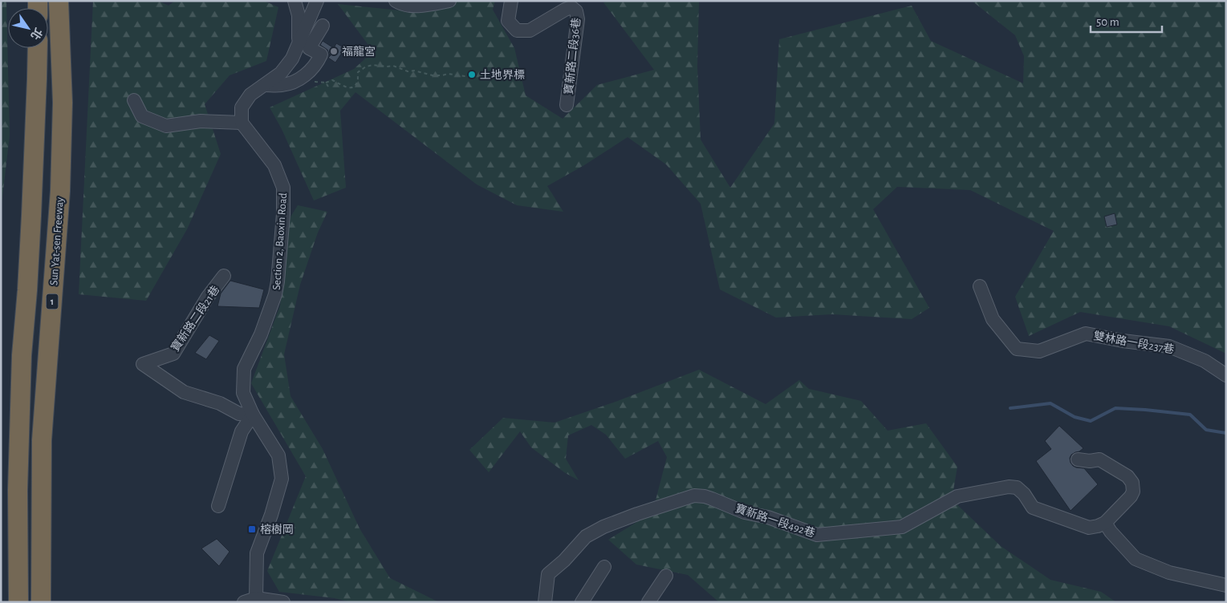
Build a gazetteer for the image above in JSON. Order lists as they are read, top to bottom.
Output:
{
  "streets": {
    "highway": ["Sun Yat-sen Freeway", "1"],
    "street": [
      "寶新路二段36巷",
      "Section 2, Baoxin Road",
      "寶新路二段21巷",
      "雙林路一段237巷",
      "寶新路一段492巷"
    ]
  },
  "crossings": [
    ["Section 2, Baoxin Road", "寶新路二段21巷"]
  ],
  "places": {
    "other": ["福龍宮", "土地界標"],
    "transit": ["榕樹岡"]
  },
  "scale_bar": "50 m",
  "north": "bottom right"
}
